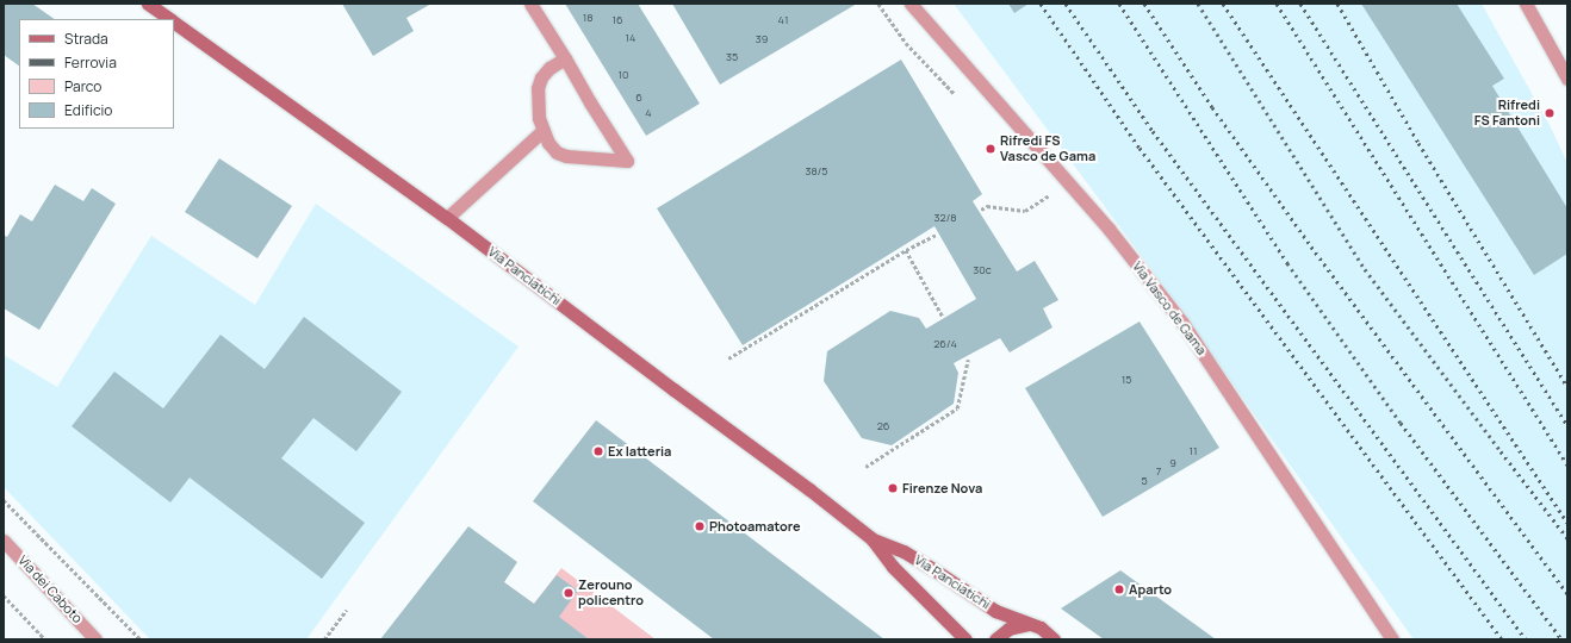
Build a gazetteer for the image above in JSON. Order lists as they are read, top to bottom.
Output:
{
  "streets": {
    "main road": ["Via Panciatichi"],
    "street": ["Via Vasco de Gama", "Via dei Caboto"]
  },
  "places": [
    "Rifredi FS Fantoni",
    "Rifredi FS Vasco de Gama",
    "Ex latteria",
    "Firenze Nova",
    "Photoamatore",
    "Aparto",
    "Zerouno policentro"
  ],
  "house_numbers": [
    "18",
    "16",
    "41",
    "14",
    "39",
    "35",
    "10",
    "6",
    "4",
    "38/5",
    "32/8",
    "30c",
    "26/4",
    "15",
    "26",
    "11",
    "9",
    "7",
    "5"
  ],
  "legend": [
    "Strada",
    "Ferrovia",
    "Parco",
    "Edificio"
  ]
}
